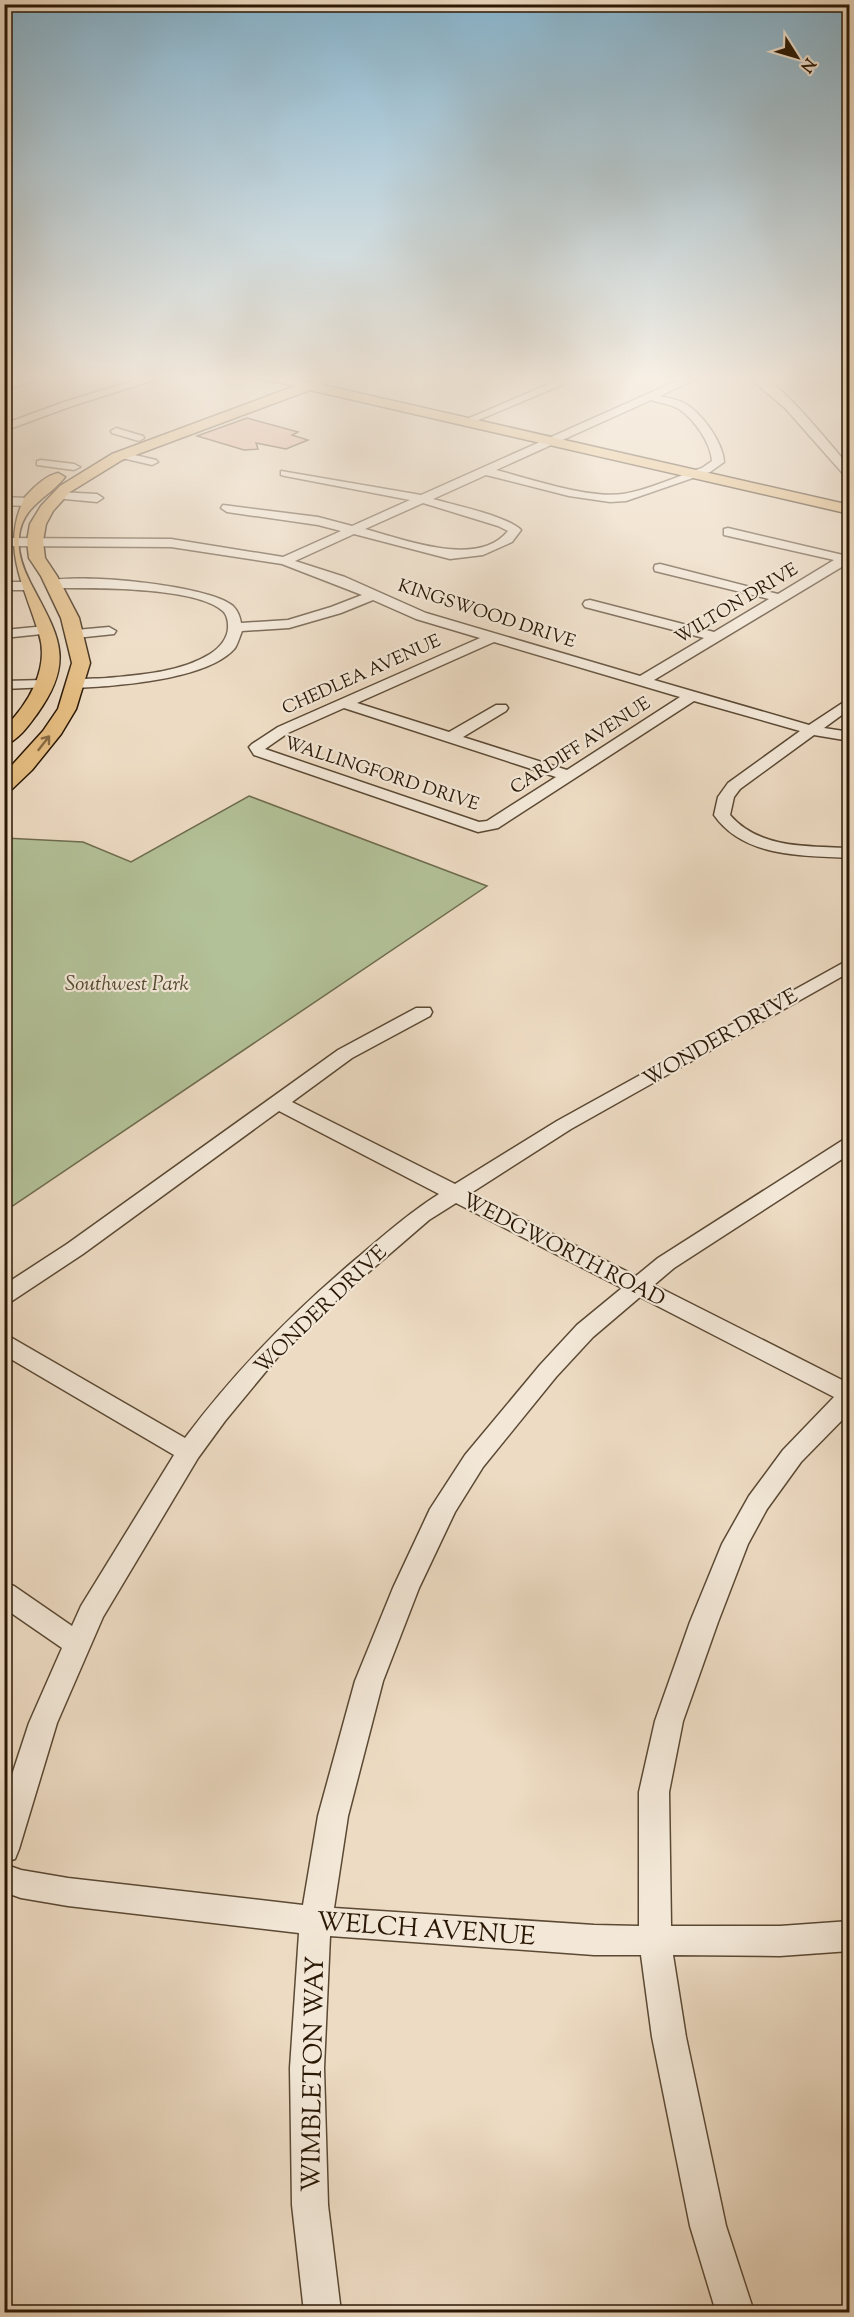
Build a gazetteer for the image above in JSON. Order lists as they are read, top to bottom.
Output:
{
  "streets": {
    "street": [
      "WILTON DRIVE",
      "KINGSWOOD DRIVE",
      "CHEDLEA AVENUE",
      "CARDIFF AVENUE",
      "WALLINGFORD DRIVE",
      "WONDER DRIVE",
      "WEDGWORTH ROAD",
      "WELCH AVENUE",
      "WIMBLETON WAY"
    ]
  },
  "crossings": [
    ["WILTON DRIVE", "KINGSWOOD DRIVE"],
    ["KINGSWOOD DRIVE", "CHEDLEA AVENUE"],
    ["KINGSWOOD DRIVE", "CARDIFF AVENUE"],
    ["CHEDLEA AVENUE", "WALLINGFORD DRIVE"],
    ["CARDIFF AVENUE", "WALLINGFORD DRIVE"],
    ["WONDER DRIVE", "WEDGWORTH ROAD"],
    ["WEDGWORTH ROAD", "WIMBLETON WAY"],
    ["WELCH AVENUE", "WIMBLETON WAY"]
  ],
  "parks": ["Southwest Park"],
  "north": "bottom right"
}
